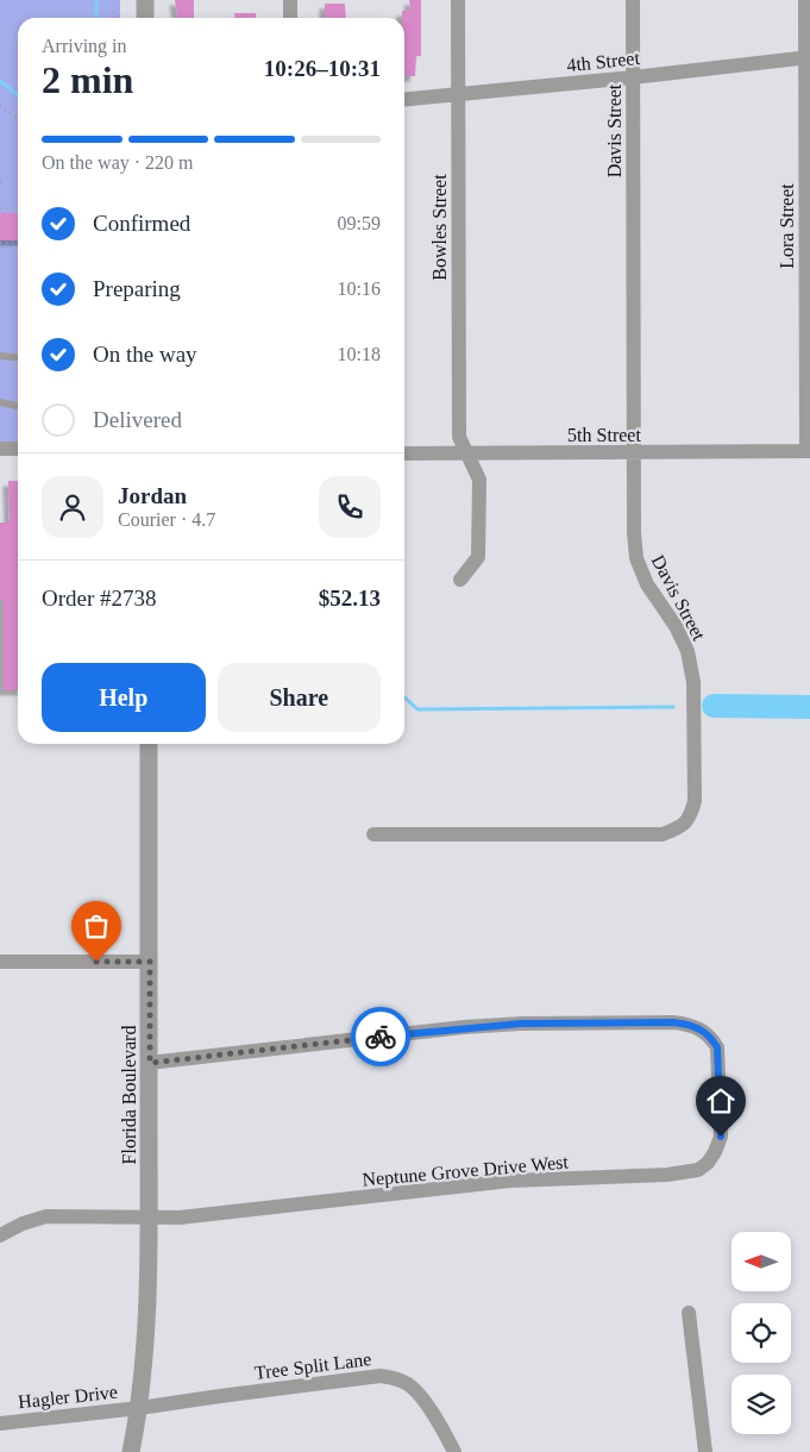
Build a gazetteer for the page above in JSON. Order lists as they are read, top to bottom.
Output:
{
  "streets": {
    "street": [
      "4th Street",
      "Davis Street",
      "Lora Street",
      "Bowles Street",
      "5th Street",
      "Florida Boulevard",
      "Neptune Grove Drive West",
      "Tree Split Lane",
      "Hagler Drive"
    ]
  },
  "crossings": [
    ["4th Street", "Davis Street"],
    ["4th Street", "Lora Street"],
    ["4th Street", "Bowles Street"],
    ["Davis Street", "5th Street"],
    ["Lora Street", "5th Street"],
    ["Bowles Street", "5th Street"],
    ["Florida Boulevard", "Neptune Grove Drive West"],
    ["Florida Boulevard", "Tree Split Lane"],
    ["Florida Boulevard", "Hagler Drive"],
    ["Tree Split Lane", "Hagler Drive"]
  ],
  "north": "left",
  "page": {
    "heading": ["2 min", "Arriving in", "10:26–10:31"],
    "panel": [
      "Jordan",
      "Courier · 4.7",
      "Order #2738",
      "$52.13"
    ],
    "bar": "On the way · 220 m",
    "list": [
      ["Confirmed", "09:59"],
      ["Preparing", "10:16"],
      ["On the way", "10:18"],
      "Delivered"
    ],
    "buttons": ["Help", "Share"]
  }
}
